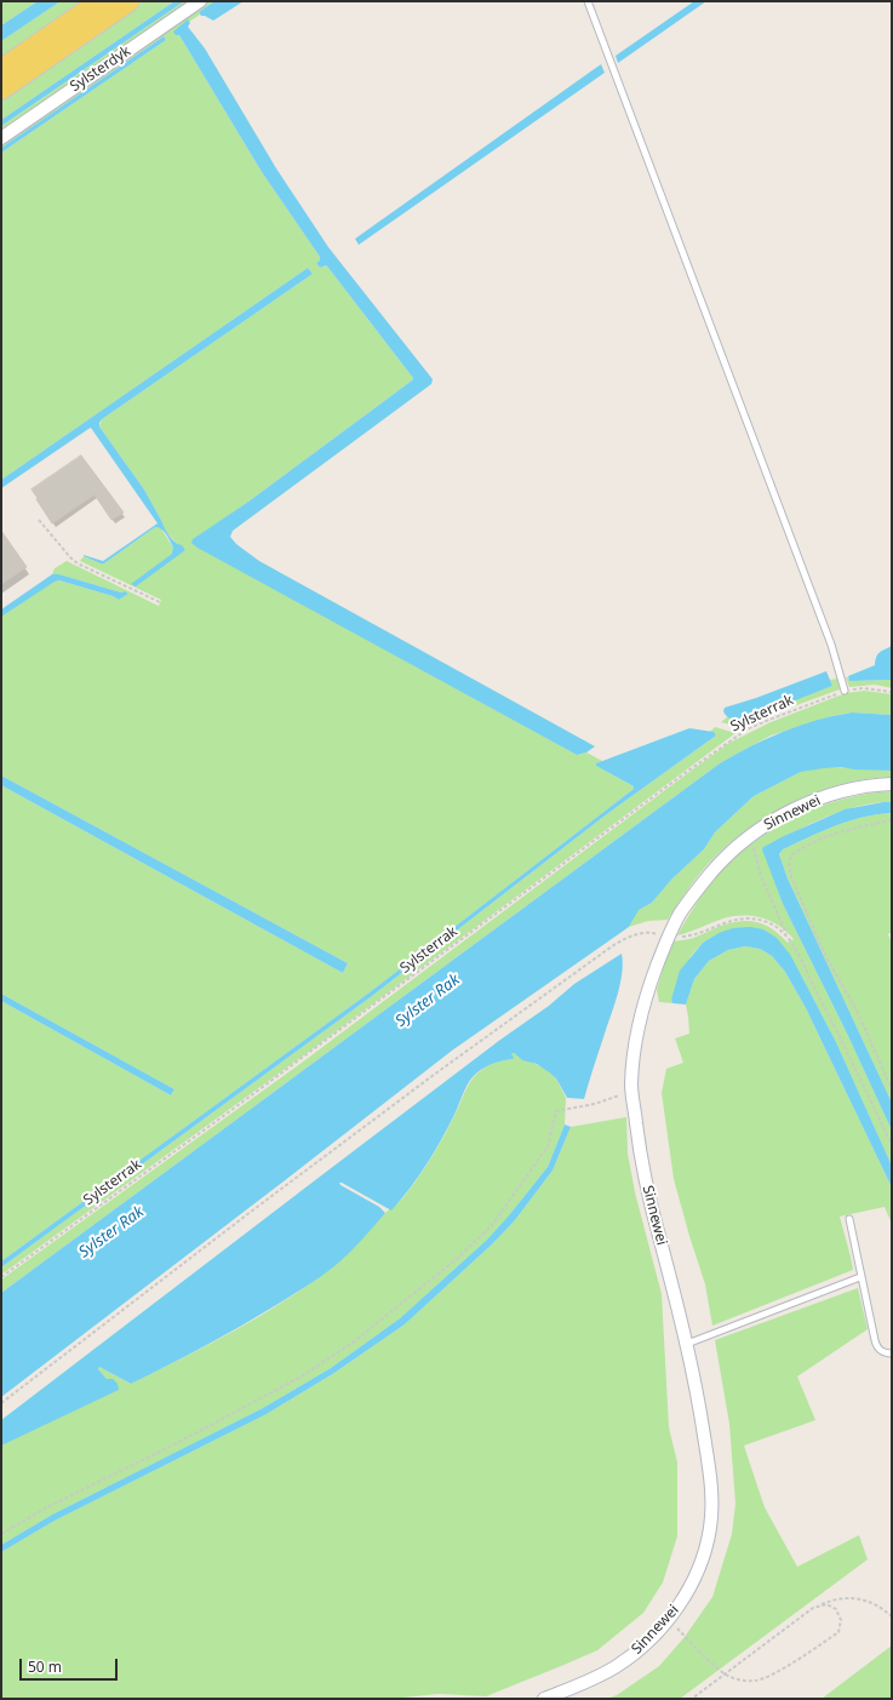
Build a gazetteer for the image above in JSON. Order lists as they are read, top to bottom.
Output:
{
  "streets": {
    "street": ["Sylsterdyk", "Sinnewei"],
    "path": ["Sylsterrak"]
  },
  "water": ["Sylster Rak"],
  "scale_bar": "50 m"
}
